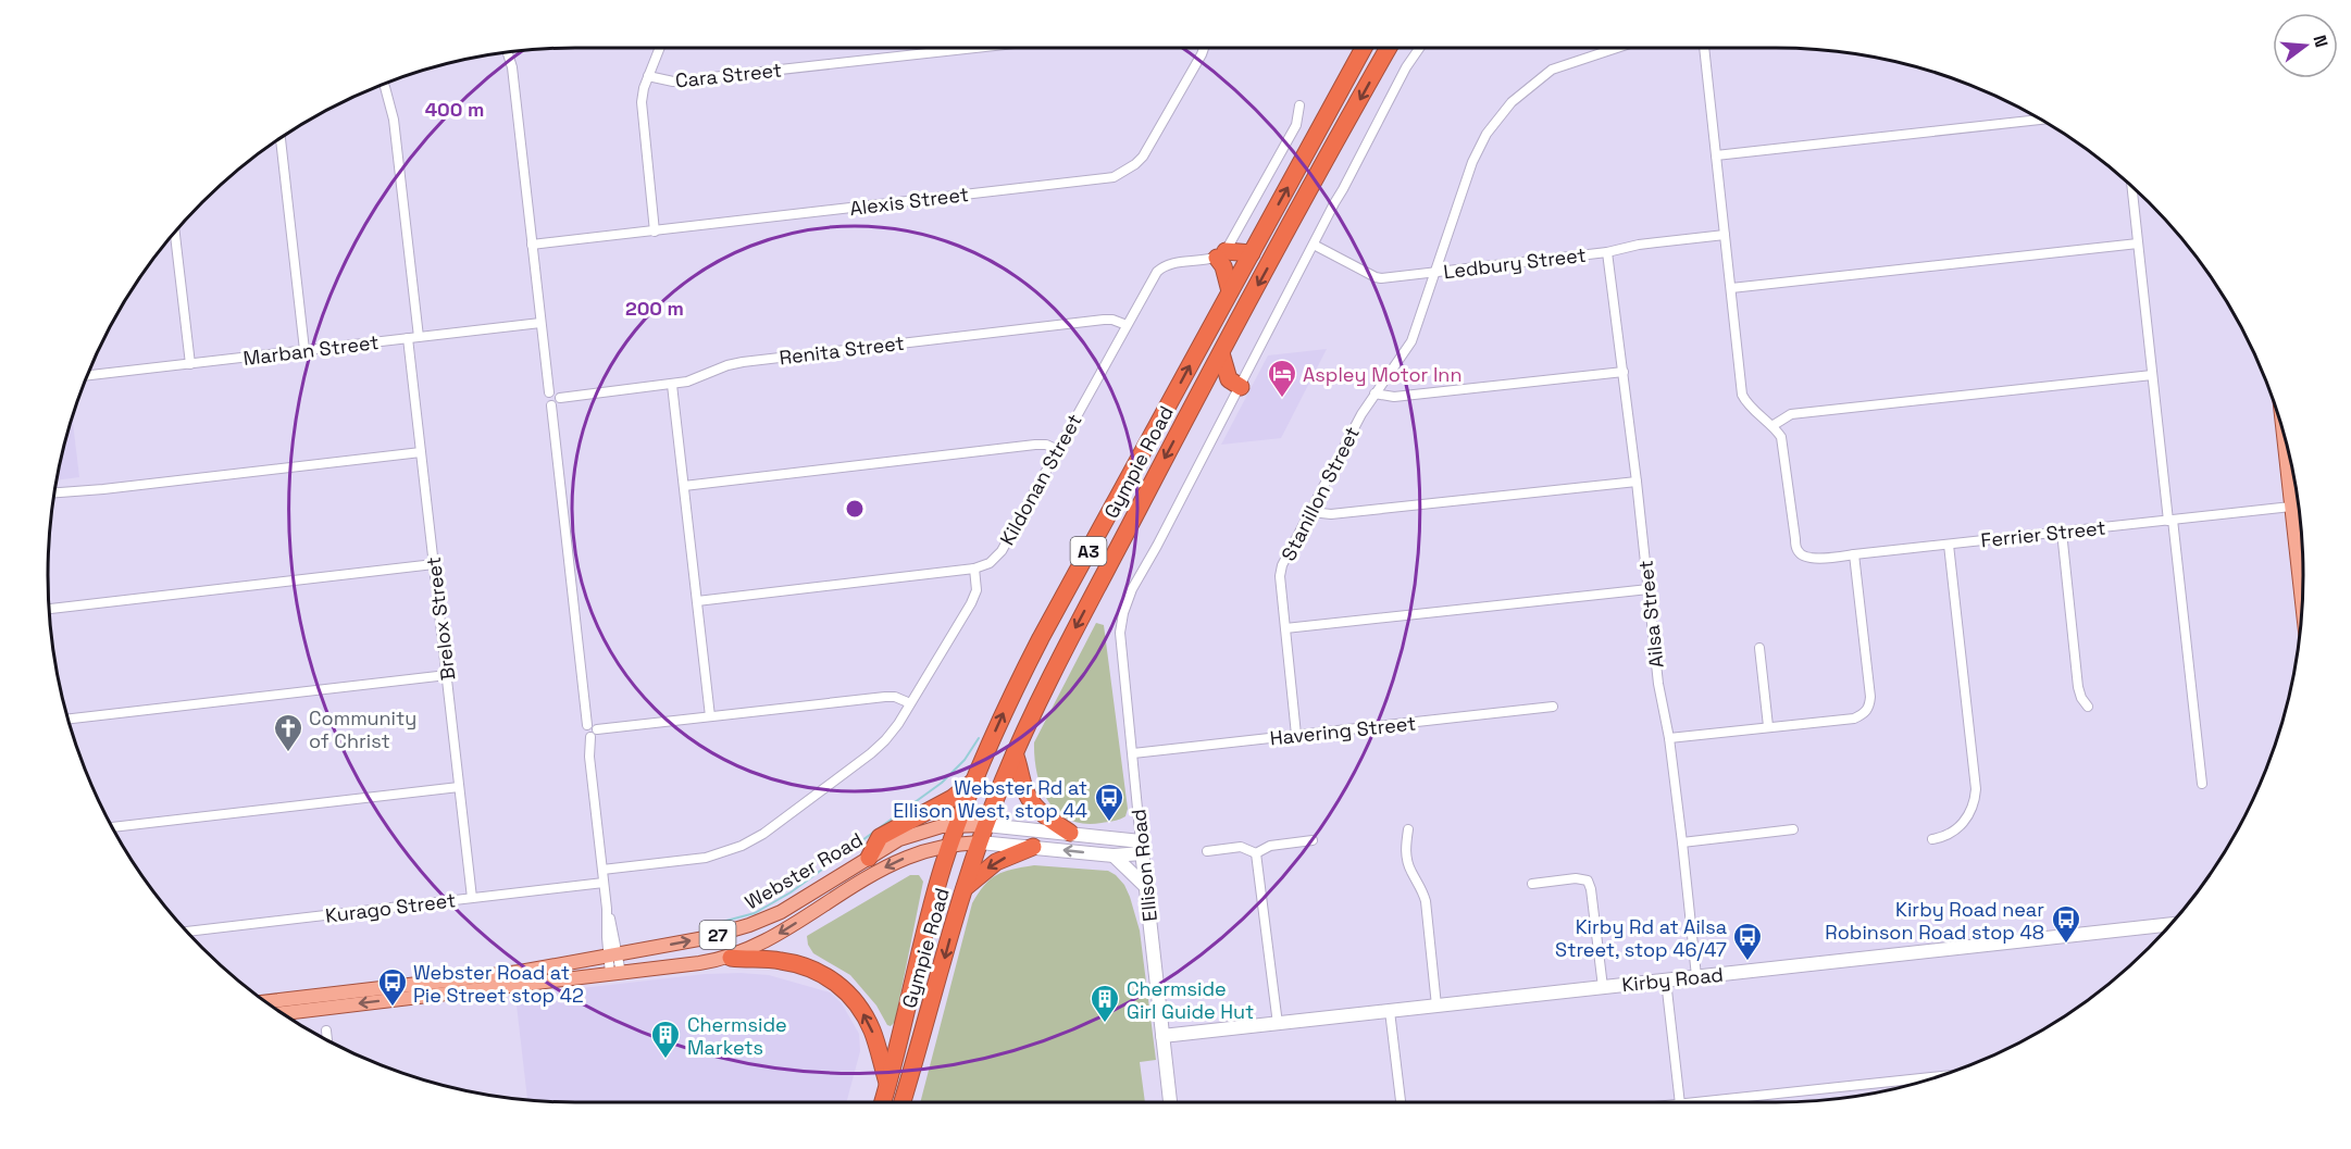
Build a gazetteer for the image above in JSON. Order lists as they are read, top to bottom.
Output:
{
  "streets": {
    "highway": ["Gympie Road", "A3"],
    "main road": ["Webster Road", "27"],
    "street": [
      "Cara Street",
      "Alexis Street",
      "Ledbury Street",
      "Marban Street",
      "Renita Street",
      "Kildonan Street",
      "Stanillon Street",
      "Ferrier Street",
      "Ailsa Street",
      "Brelox Street",
      "Havering Street",
      "Ellison Road",
      "Kurago Street",
      "Kirby Road"
    ]
  },
  "crossings": [
    ["Ledbury Street", "Stanillon Street"],
    ["Ledbury Street", "Ailsa Street"],
    ["Marban Street", "Brelox Street"],
    ["Renita Street", "Kildonan Street"],
    ["Gympie Road", "Webster Road"],
    ["Stanillon Street", "Havering Street"],
    ["Ailsa Street", "Kirby Road"],
    ["Brelox Street", "Kurago Street"],
    ["Havering Street", "Ellison Road"],
    ["Ellison Road", "Webster Road"],
    ["Ellison Road", "Kirby Road"]
  ],
  "places": {
    "hotel": ["Aspley Motor Inn"],
    "church": ["Community of Christ"],
    "bus stop": [
      "Webster Rd at Ellison West, stop 44",
      "Kirby Road near Robinson Road stop 48",
      "Kirby Rd at Ailsa Street, stop 46/47",
      "Webster Road at Pie Street stop 42"
    ],
    "building": ["Chermside Girl Guide Hut", "Chermside Markets"]
  },
  "north": "right",
  "rings": ["400 m", "200 m"]
}
